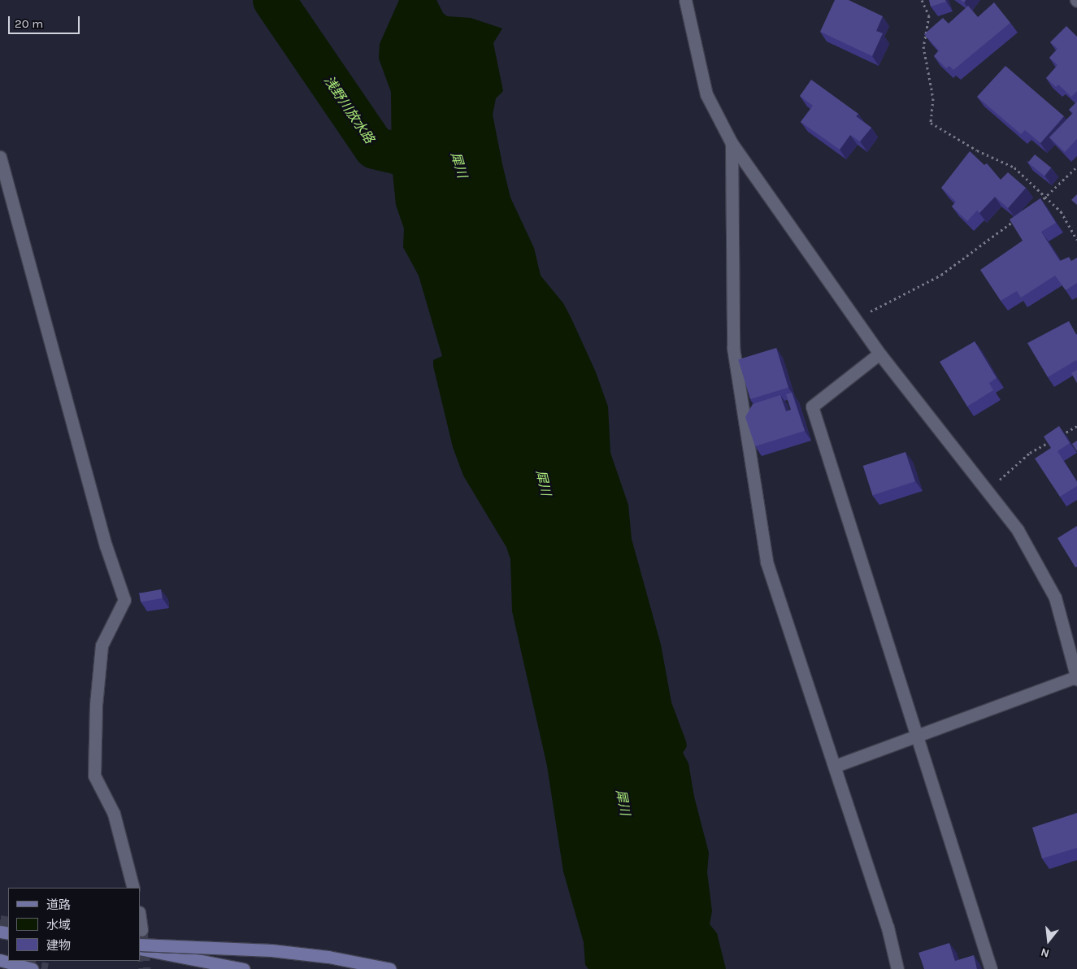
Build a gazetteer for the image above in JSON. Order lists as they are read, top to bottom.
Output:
{
  "water": ["浅野川放水路", "犀川"],
  "legend": ["道路", "水域", "建物"],
  "scale_bar": "20 m",
  "north": "bottom"
}
